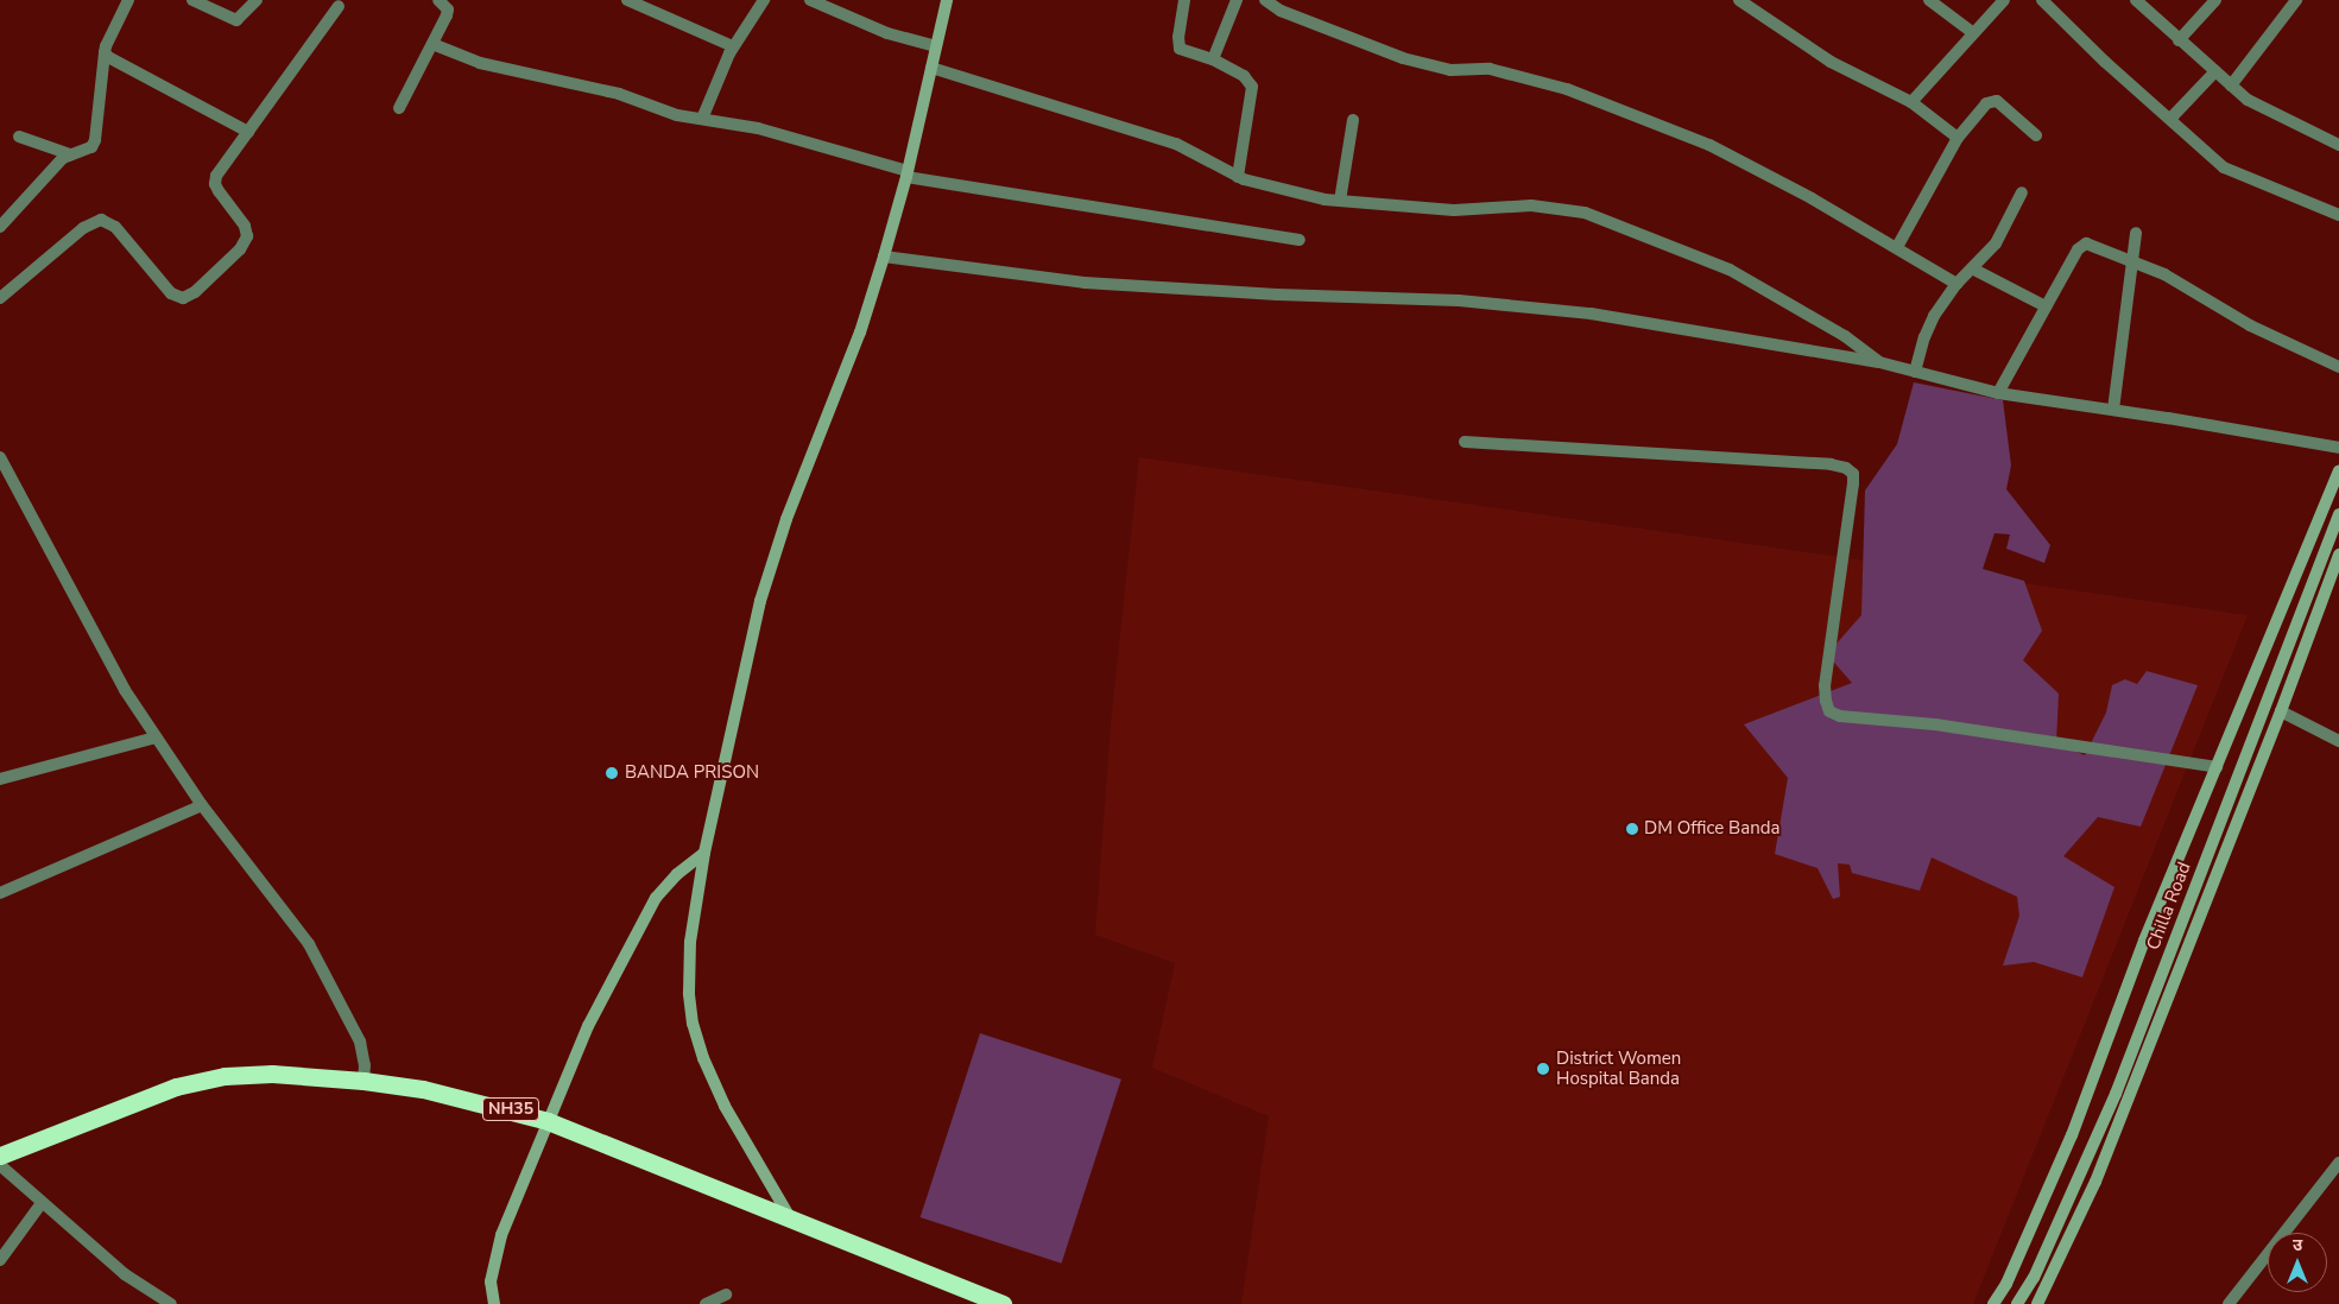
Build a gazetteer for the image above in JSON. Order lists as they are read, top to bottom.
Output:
{
  "streets": {
    "highway": ["NH35"],
    "street": ["Chilla Road"]
  },
  "places": ["BANDA PRISON", "DM Office Banda", "District Women Hospital Banda"],
  "north": "top"
}
